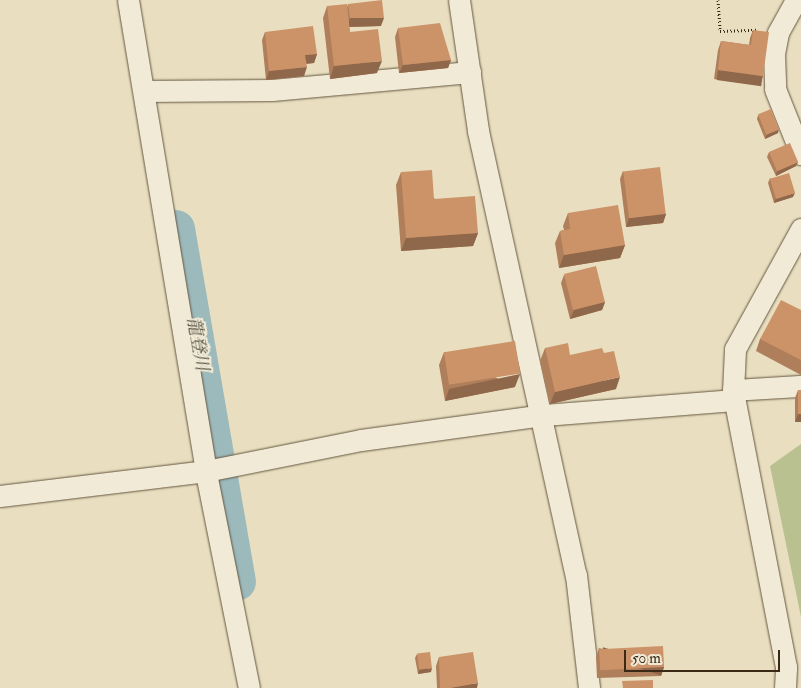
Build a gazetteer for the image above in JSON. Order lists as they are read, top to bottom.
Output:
{
  "water": ["龍登川"],
  "scale_bar": "50 m"
}
